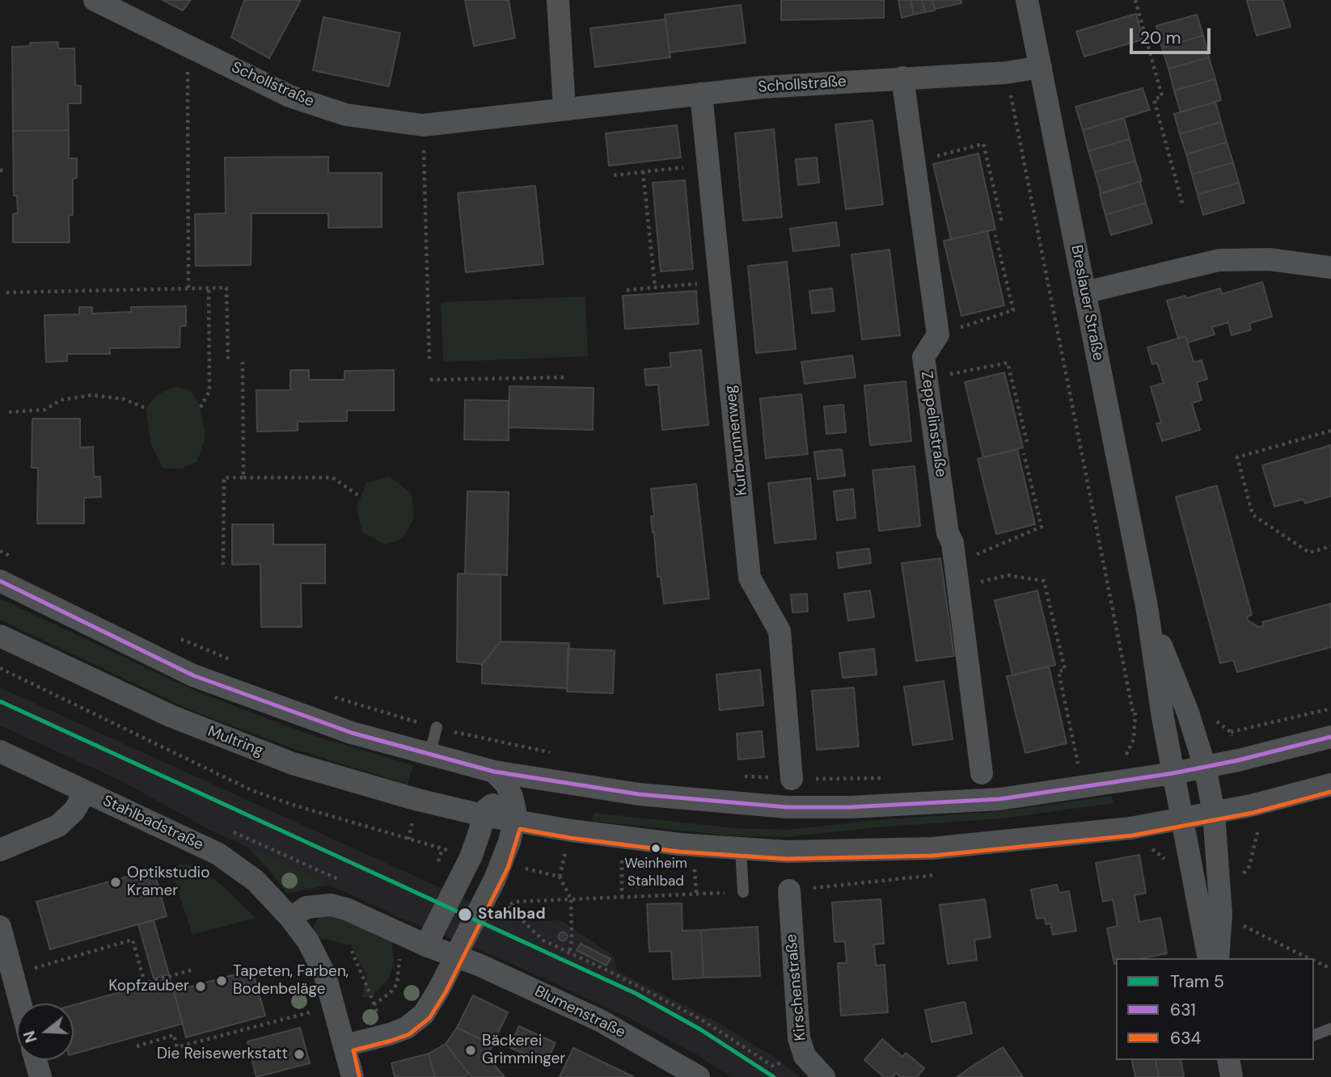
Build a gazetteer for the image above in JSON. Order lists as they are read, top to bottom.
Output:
{
  "streets": {
    "street": [
      "Schollstraße",
      "Breslauer Straße",
      "Zeppelinstraße",
      "Kurbrunnenweg",
      "Multring",
      "Stahlbadstraße",
      "Kirschenstraße",
      "Blumenstraße"
    ]
  },
  "crossings": [
    ["Schollstraße", "Breslauer Straße"],
    ["Schollstraße", "Kurbrunnenweg"],
    ["Breslauer Straße", "Multring"],
    ["Stahlbadstraße", "Blumenstraße"]
  ],
  "places": [
    "Weinheim Stahlbad",
    "Optikstudio Kramer",
    "Stahlbad",
    "Tapeten, Farben, Bodenbeläge",
    "Kopfzauber",
    "Bäckerei Grimminger",
    "Die Reisewerkstatt"
  ],
  "lines": ["transit line 631", "tram line 5", "transit line 634"],
  "legend": ["Tram 5", "631", "634"],
  "scale_bar": "20 m",
  "north": "left"
}
